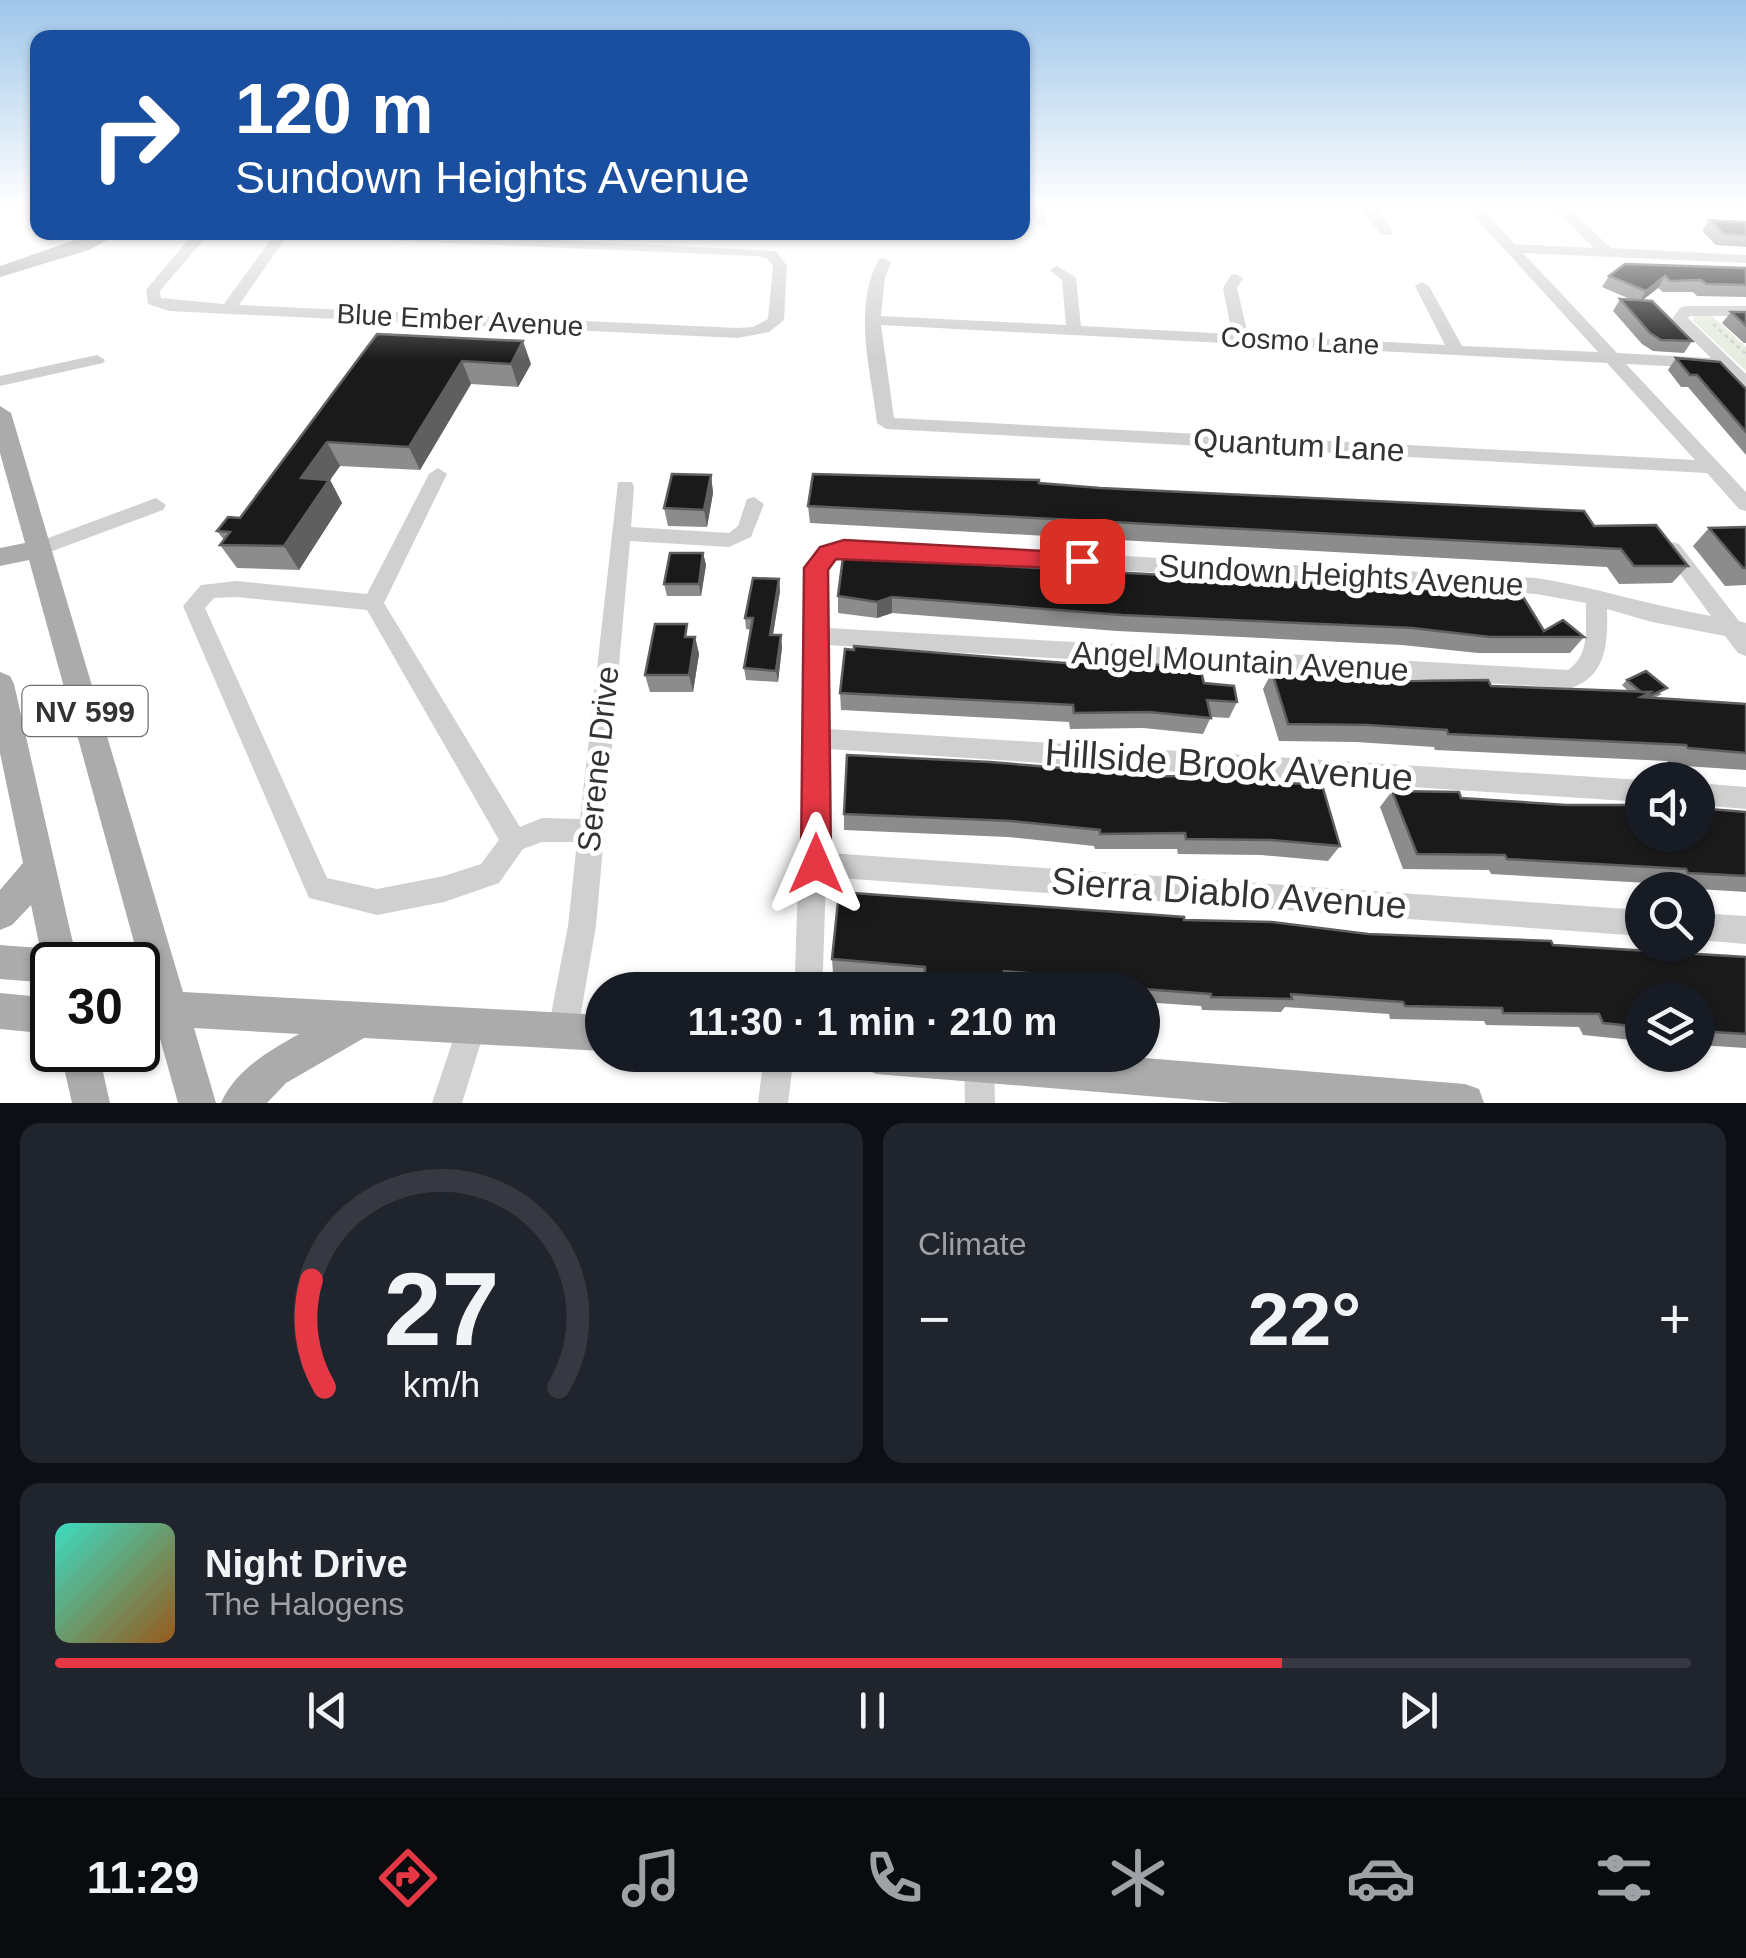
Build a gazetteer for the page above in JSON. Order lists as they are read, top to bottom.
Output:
{
  "streets": {
    "main road": ["NV 599"],
    "street": [
      "Blue Ember Avenue",
      "Cosmo Lane",
      "Quantum Lane",
      "Sundown Heights Avenue",
      "Angel Mountain Avenue",
      "Serene Drive",
      "Hillside Brook Avenue",
      "Sierra Diablo Avenue"
    ]
  },
  "crossings": [
    ["Cosmo Lane", "Quantum Lane"],
    ["Sundown Heights Avenue", "Angel Mountain Avenue"]
  ],
  "page": {
    "turn": ["120 m", "Sundown Heights Avenue"],
    "limit": "30",
    "trip": "11:30 · 1 min · 210 m",
    "tile": "Climate",
    "heat": ["−", "22°", "+"],
    "song": ["Night Drive", "The Halogens"],
    "tabs": "11:29",
    "gauge": ["27", "km/h"]
  }
}
